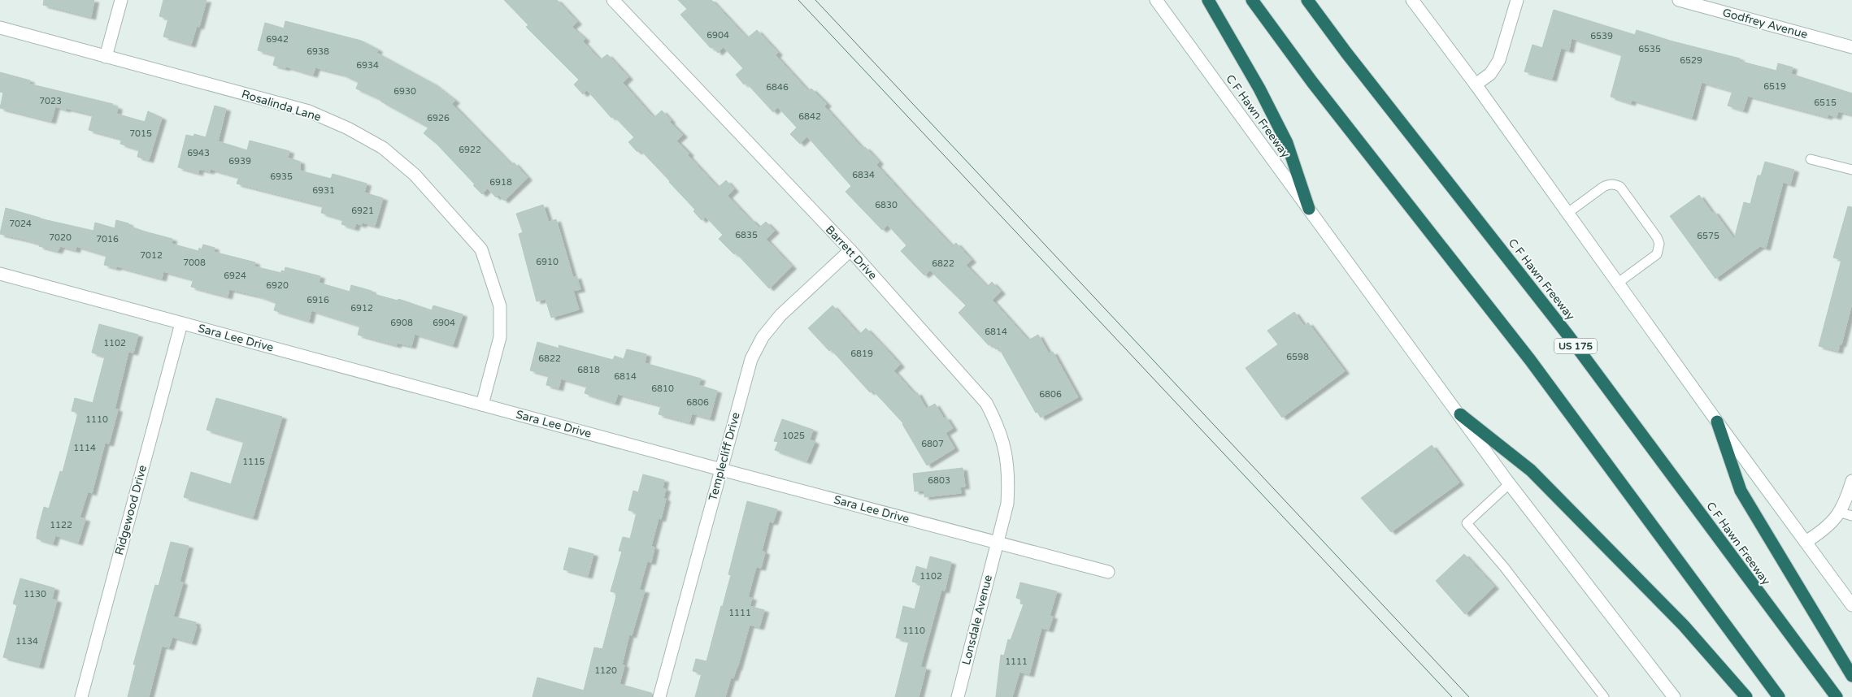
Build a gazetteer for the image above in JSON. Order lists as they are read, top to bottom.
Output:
{
  "streets": {
    "highway": ["C F Hawn Freeway", "US 175"],
    "street": [
      "Godfrey Avenue",
      "Rosalinda Lane",
      "Barrett Drive",
      "Sara Lee Drive",
      "Templecliff Drive",
      "Ridgewood Drive",
      "Lonsdale Avenue"
    ]
  },
  "crossings": [
    ["Rosalinda Lane", "Sara Lee Drive"],
    ["Barrett Drive", "Sara Lee Drive"],
    ["Barrett Drive", "Templecliff Drive"],
    ["Barrett Drive", "Lonsdale Avenue"],
    ["Sara Lee Drive", "Templecliff Drive"],
    ["Sara Lee Drive", "Ridgewood Drive"],
    ["Sara Lee Drive", "Lonsdale Avenue"]
  ],
  "house_numbers": [
    "6904",
    "6539",
    "6942",
    "6535",
    "6938",
    "6529",
    "6934",
    "6519",
    "6846",
    "6930",
    "7023",
    "6515",
    "6842",
    "6926",
    "7015",
    "6922",
    "6943",
    "6939",
    "6834",
    "6935",
    "6918",
    "6931",
    "6830",
    "6921",
    "7024",
    "6835",
    "6575",
    "7020",
    "7016",
    "7012",
    "6910",
    "7008",
    "6822",
    "6924",
    "6920",
    "6916",
    "6912",
    "6908",
    "6904",
    "6814",
    "1102",
    "6819",
    "6598",
    "6822",
    "6818",
    "6814",
    "6810",
    "6806",
    "6806",
    "1110",
    "1025",
    "6807",
    "1114",
    "1115",
    "6803",
    "1122",
    "1102",
    "1130",
    "1111",
    "1110",
    "1134",
    "1111",
    "1120"
  ]
}
